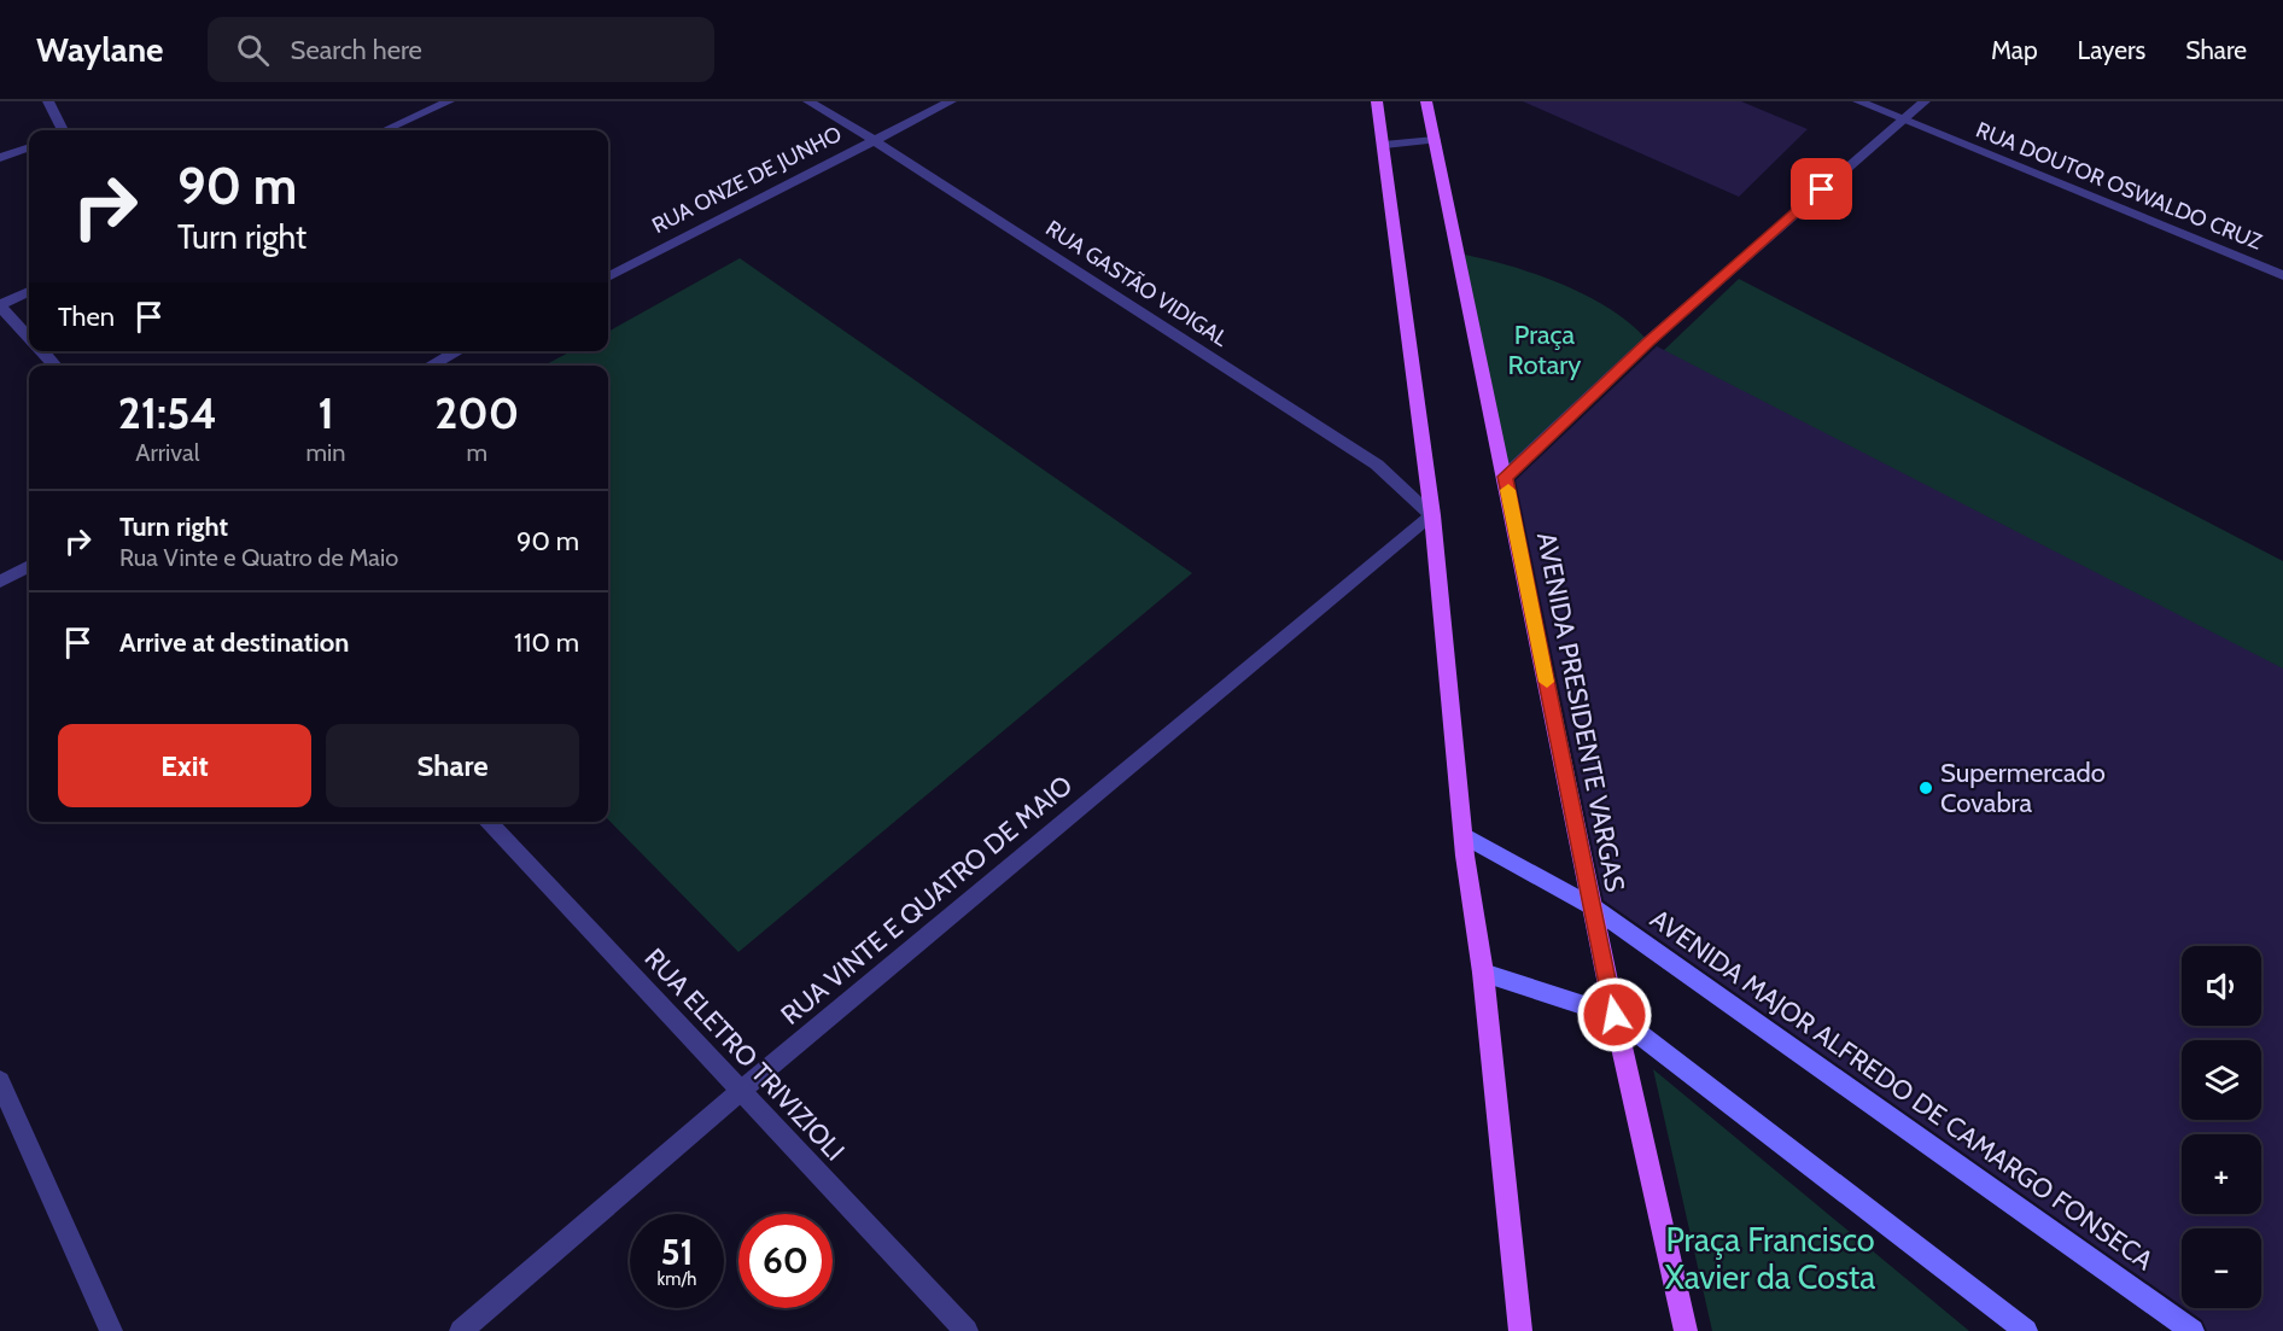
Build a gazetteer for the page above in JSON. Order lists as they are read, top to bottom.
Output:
{
  "streets": {
    "main road": ["AVENIDA PRESIDENTE VARGAS", "AVENIDA MAJOR ALFREDO DE CAMARGO FONSECA"],
    "street": [
      "RUA ONZE DE JUNHO",
      "RUA DOUTOR OSWALDO CRUZ",
      "RUA GASTÃO VIDIGAL",
      "RUA VINTE E QUATRO DE MAIO",
      "RUA ELETRO TRIVIZIOLI"
    ]
  },
  "crossings": [
    ["RUA ONZE DE JUNHO", "RUA GASTÃO VIDIGAL"],
    ["RUA GASTÃO VIDIGAL", "RUA VINTE E QUATRO DE MAIO"],
    ["AVENIDA PRESIDENTE VARGAS", "AVENIDA MAJOR ALFREDO DE CAMARGO FONSECA"],
    ["RUA VINTE E QUATRO DE MAIO", "RUA ELETRO TRIVIZIOLI"]
  ],
  "parks": ["Praça Rotary", "Praça Francisco Xavier da Costa"],
  "places": ["Supermercado Covabra"],
  "page": {
    "header": "Waylane",
    "search": "Search here",
    "nav": ["Map", "Layers", "Share"],
    "turn": ["90 m", "Turn right"],
    "then": "Then",
    "eta": [
      "21:54",
      "Arrival",
      "1",
      "min",
      "200",
      "m"
    ],
    "list": [
      {
        "name": "Turn right",
        "note": "Rua Vinte e Quatro de Maio",
        "value": "90 m"
      },
      {
        "name": "Arrive at destination",
        "value": "110 m"
      }
    ],
    "buttons": ["Exit", "Share"],
    "map_buttons": ["+", "−"],
    "speed": "51 km/h",
    "limit": "60"
  }
}
